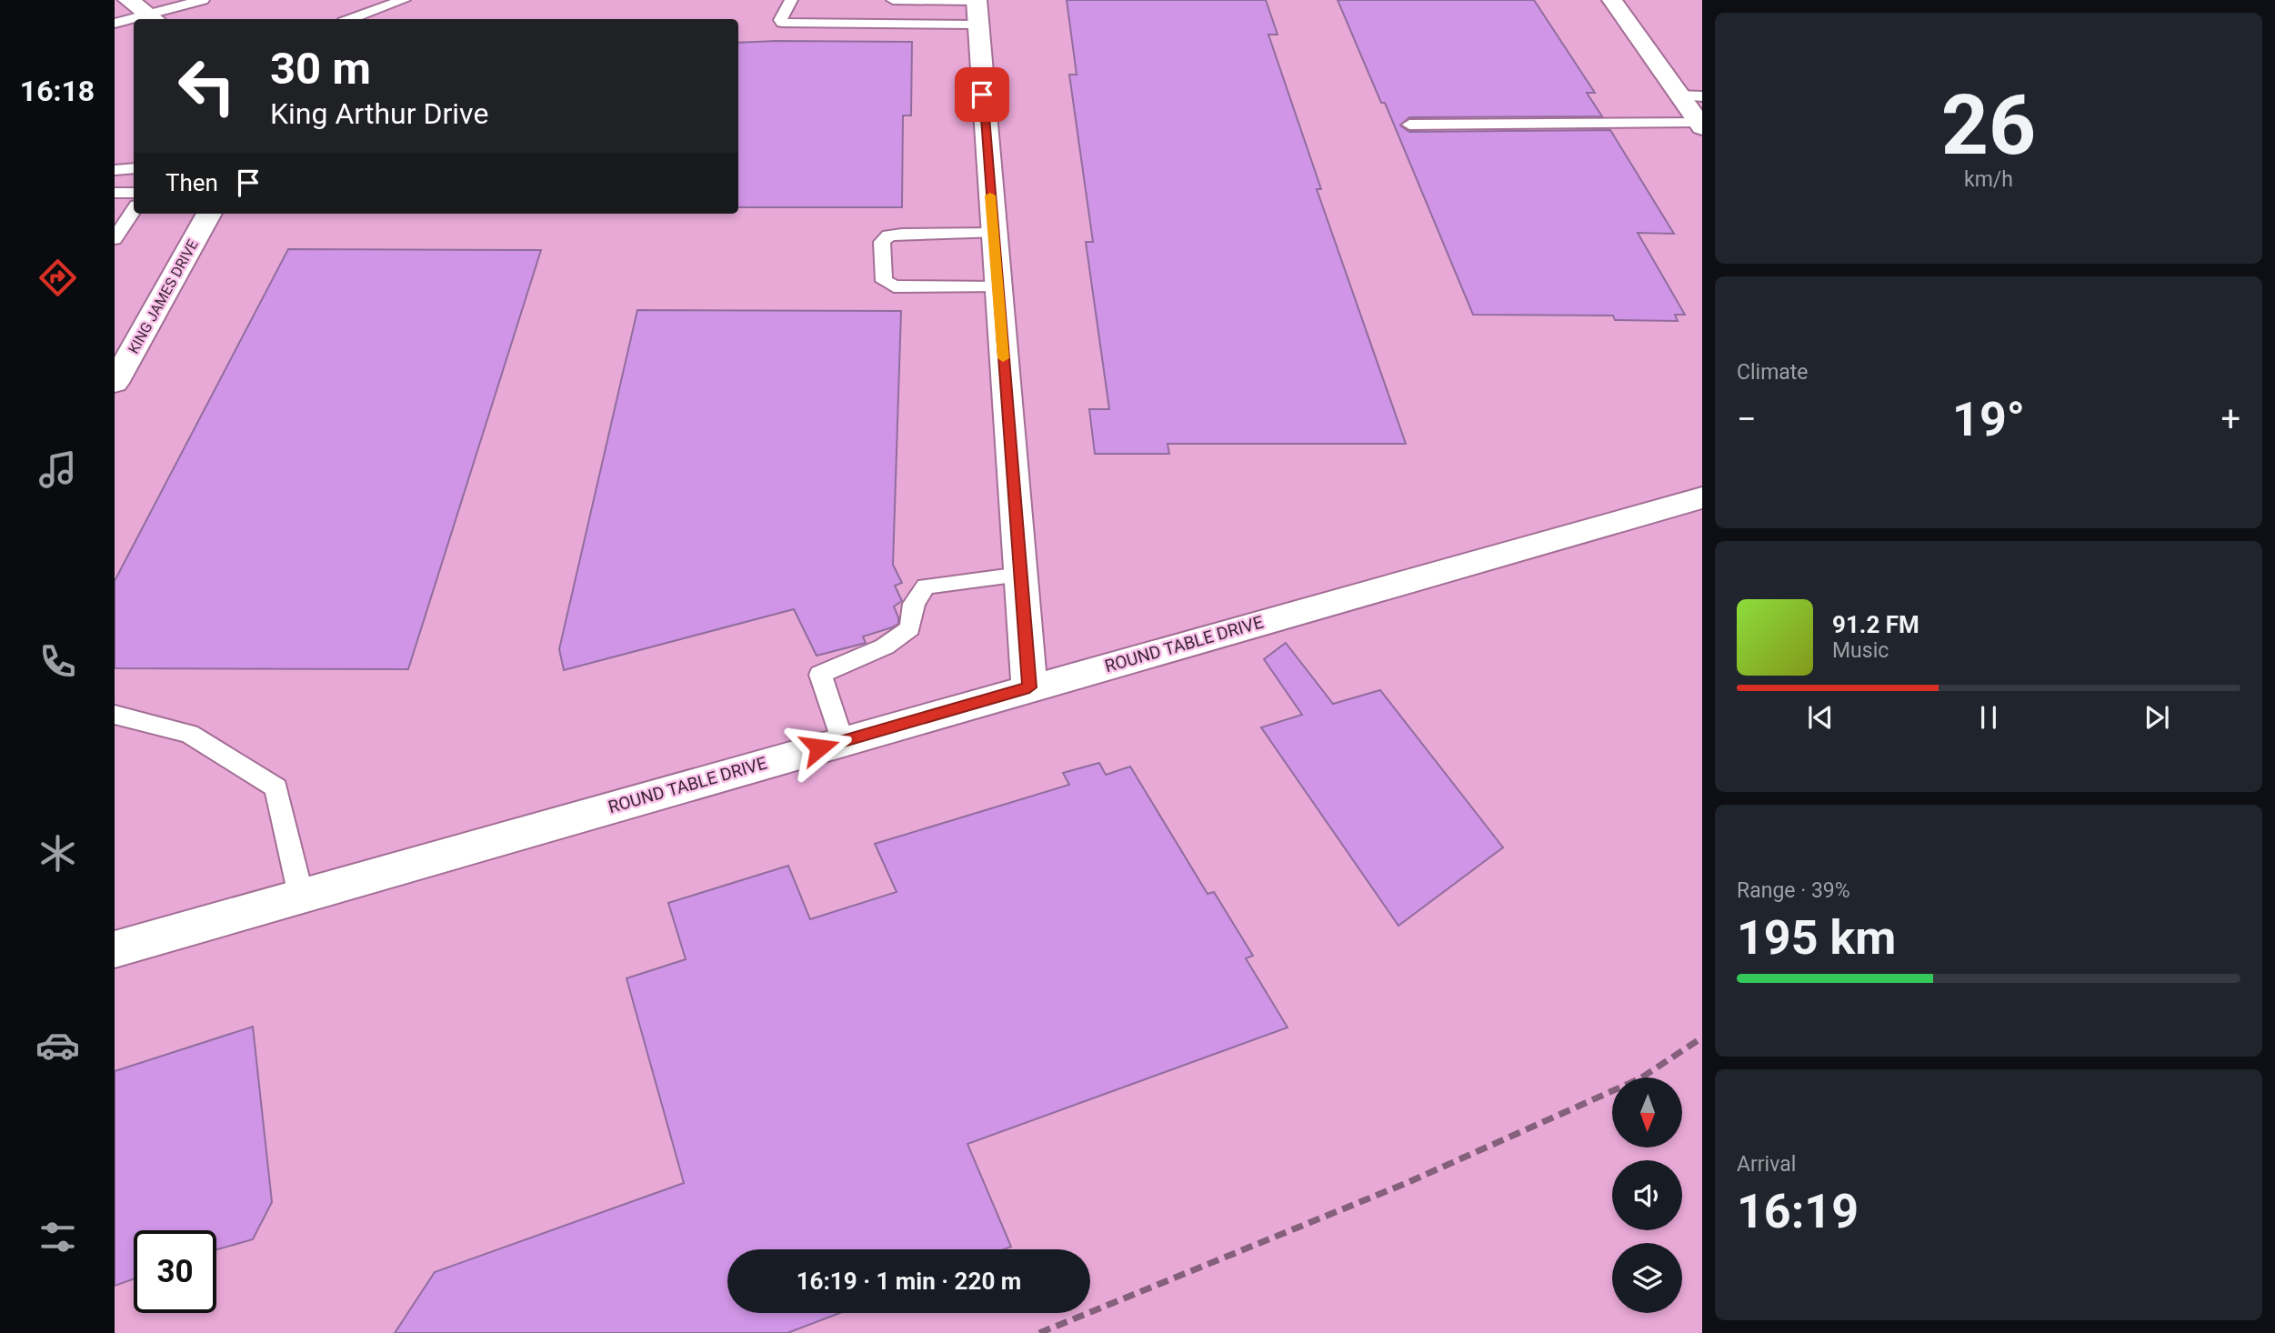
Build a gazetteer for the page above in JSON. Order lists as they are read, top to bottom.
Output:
{
  "streets": {
    "street": ["KING JAMES DRIVE", "ROUND TABLE DRIVE"]
  },
  "north": "bottom",
  "page": {
    "tabs": "16:18",
    "tile": [
      ["26", "km/h"],
      "Climate",
      ["Range · 39%", "195 km"],
      ["Arrival", "16:19"]
    ],
    "turn": ["30 m", "King Arthur Drive"],
    "then": "Then",
    "heat": ["−", "19°", "+"],
    "song": ["91.2 FM", "Music"],
    "limit": "30",
    "trip": "16:19 · 1 min · 220 m"
  }
}
